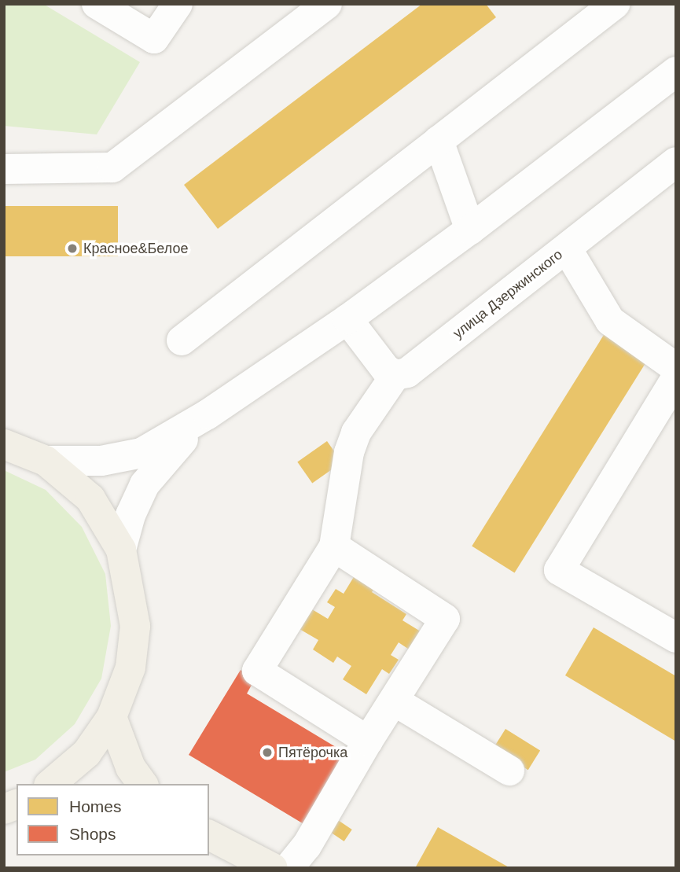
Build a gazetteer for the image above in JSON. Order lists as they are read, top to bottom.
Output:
{
  "streets": {
    "street": ["улица Дзержинского"]
  },
  "places": ["Красное&Белое", "Пятёрочка"],
  "legend": ["Homes", "Shops"]
}
